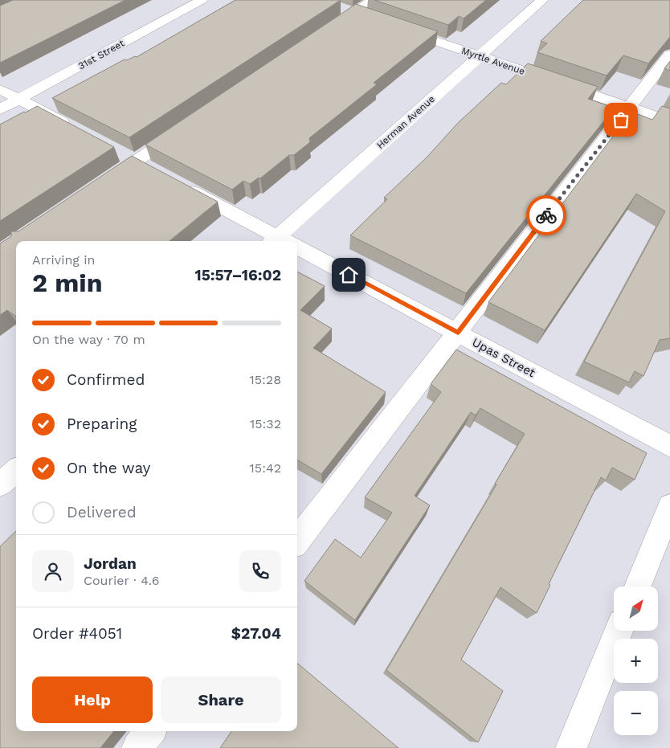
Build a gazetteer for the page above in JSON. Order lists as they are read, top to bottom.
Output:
{
  "streets": {
    "street": [
      "31st Street",
      "Myrtle Avenue",
      "Herman Avenue",
      "Upas Street"
    ]
  },
  "crossings": [
    ["Myrtle Avenue", "Herman Avenue"]
  ],
  "north": "top right",
  "page": {
    "heading": ["2 min", "Arriving in", "15:57–16:02"],
    "panel": [
      "Jordan",
      "Courier · 4.6",
      "Order #4051",
      "$27.04"
    ],
    "bar": "On the way · 70 m",
    "list": [
      ["Confirmed", "15:28"],
      ["Preparing", "15:32"],
      ["On the way", "15:42"],
      "Delivered"
    ],
    "map_buttons": ["+", "−"],
    "buttons": ["Help", "Share"]
  }
}
